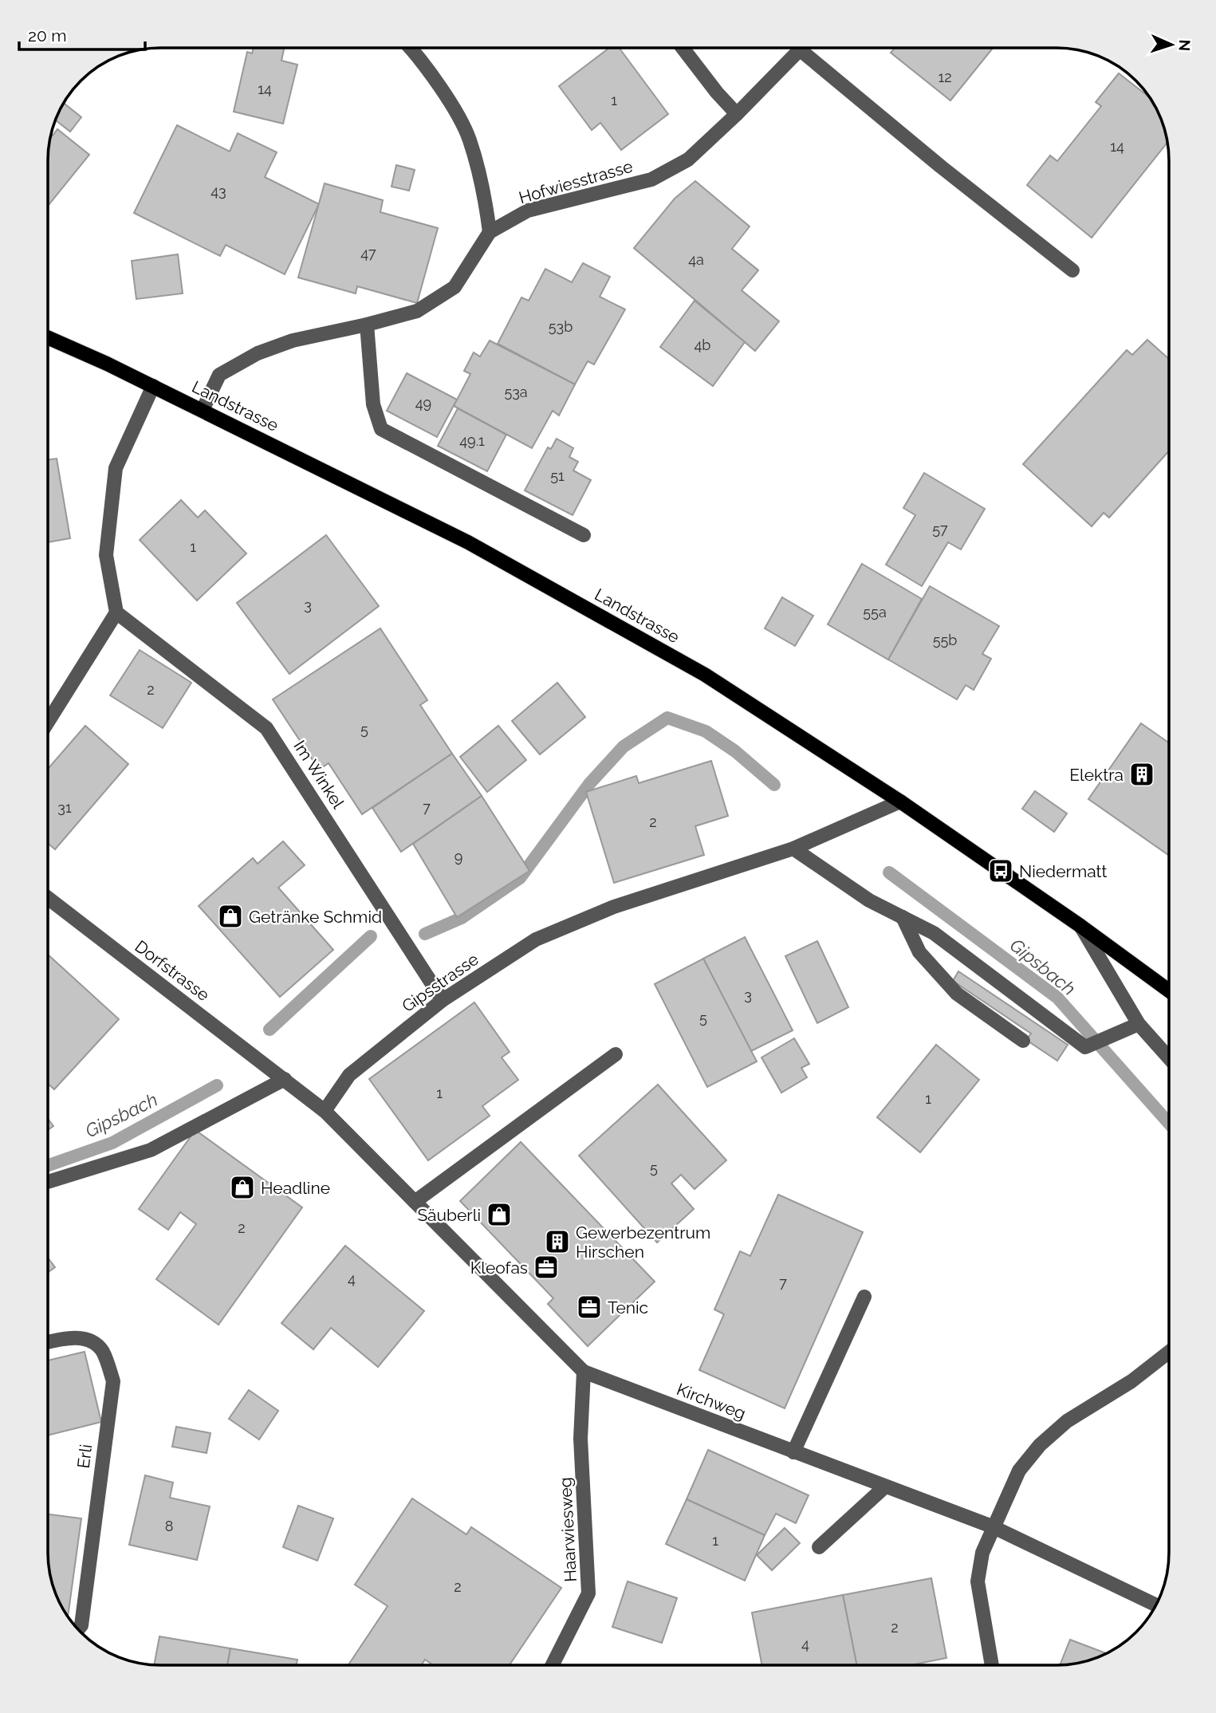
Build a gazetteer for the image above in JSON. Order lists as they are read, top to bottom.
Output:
{
  "streets": {
    "main road": ["Landstrasse"],
    "street": [
      "Hofwiesstrasse",
      "Im Winkel",
      "Dorfstrasse",
      "Gipsstrasse",
      "Kirchweg",
      "Erli",
      "Haarwiesweg"
    ]
  },
  "crossings": [
    ["Hofwiesstrasse", "Landstrasse"],
    ["Landstrasse", "Gipsstrasse"],
    ["Im Winkel", "Gipsstrasse"],
    ["Gipsstrasse", "Kirchweg"],
    ["Kirchweg", "Haarwiesweg"]
  ],
  "water": ["Gipsbach"],
  "places": {
    "building": ["Elektra", "Gewerbezentrum Hirschen"],
    "bus stop": ["Niedermatt"],
    "shop": ["Getränke Schmid", "Headline", "Säuberli"],
    "office": ["Kleofas", "Tenic"]
  },
  "house_numbers": [
    "12",
    "14",
    "1",
    "14",
    "43",
    "47",
    "4a",
    "53b",
    "4b",
    "53a",
    "49",
    "49.1",
    "51",
    "57",
    "1",
    "3",
    "55a",
    "55b",
    "2",
    "5",
    "31",
    "7",
    "2",
    "9",
    "3",
    "5",
    "1",
    "1",
    "5",
    "2",
    "4",
    "7",
    "8",
    "1",
    "2",
    "2",
    "4"
  ],
  "scale_bar": "20 m",
  "north": "right"
}
